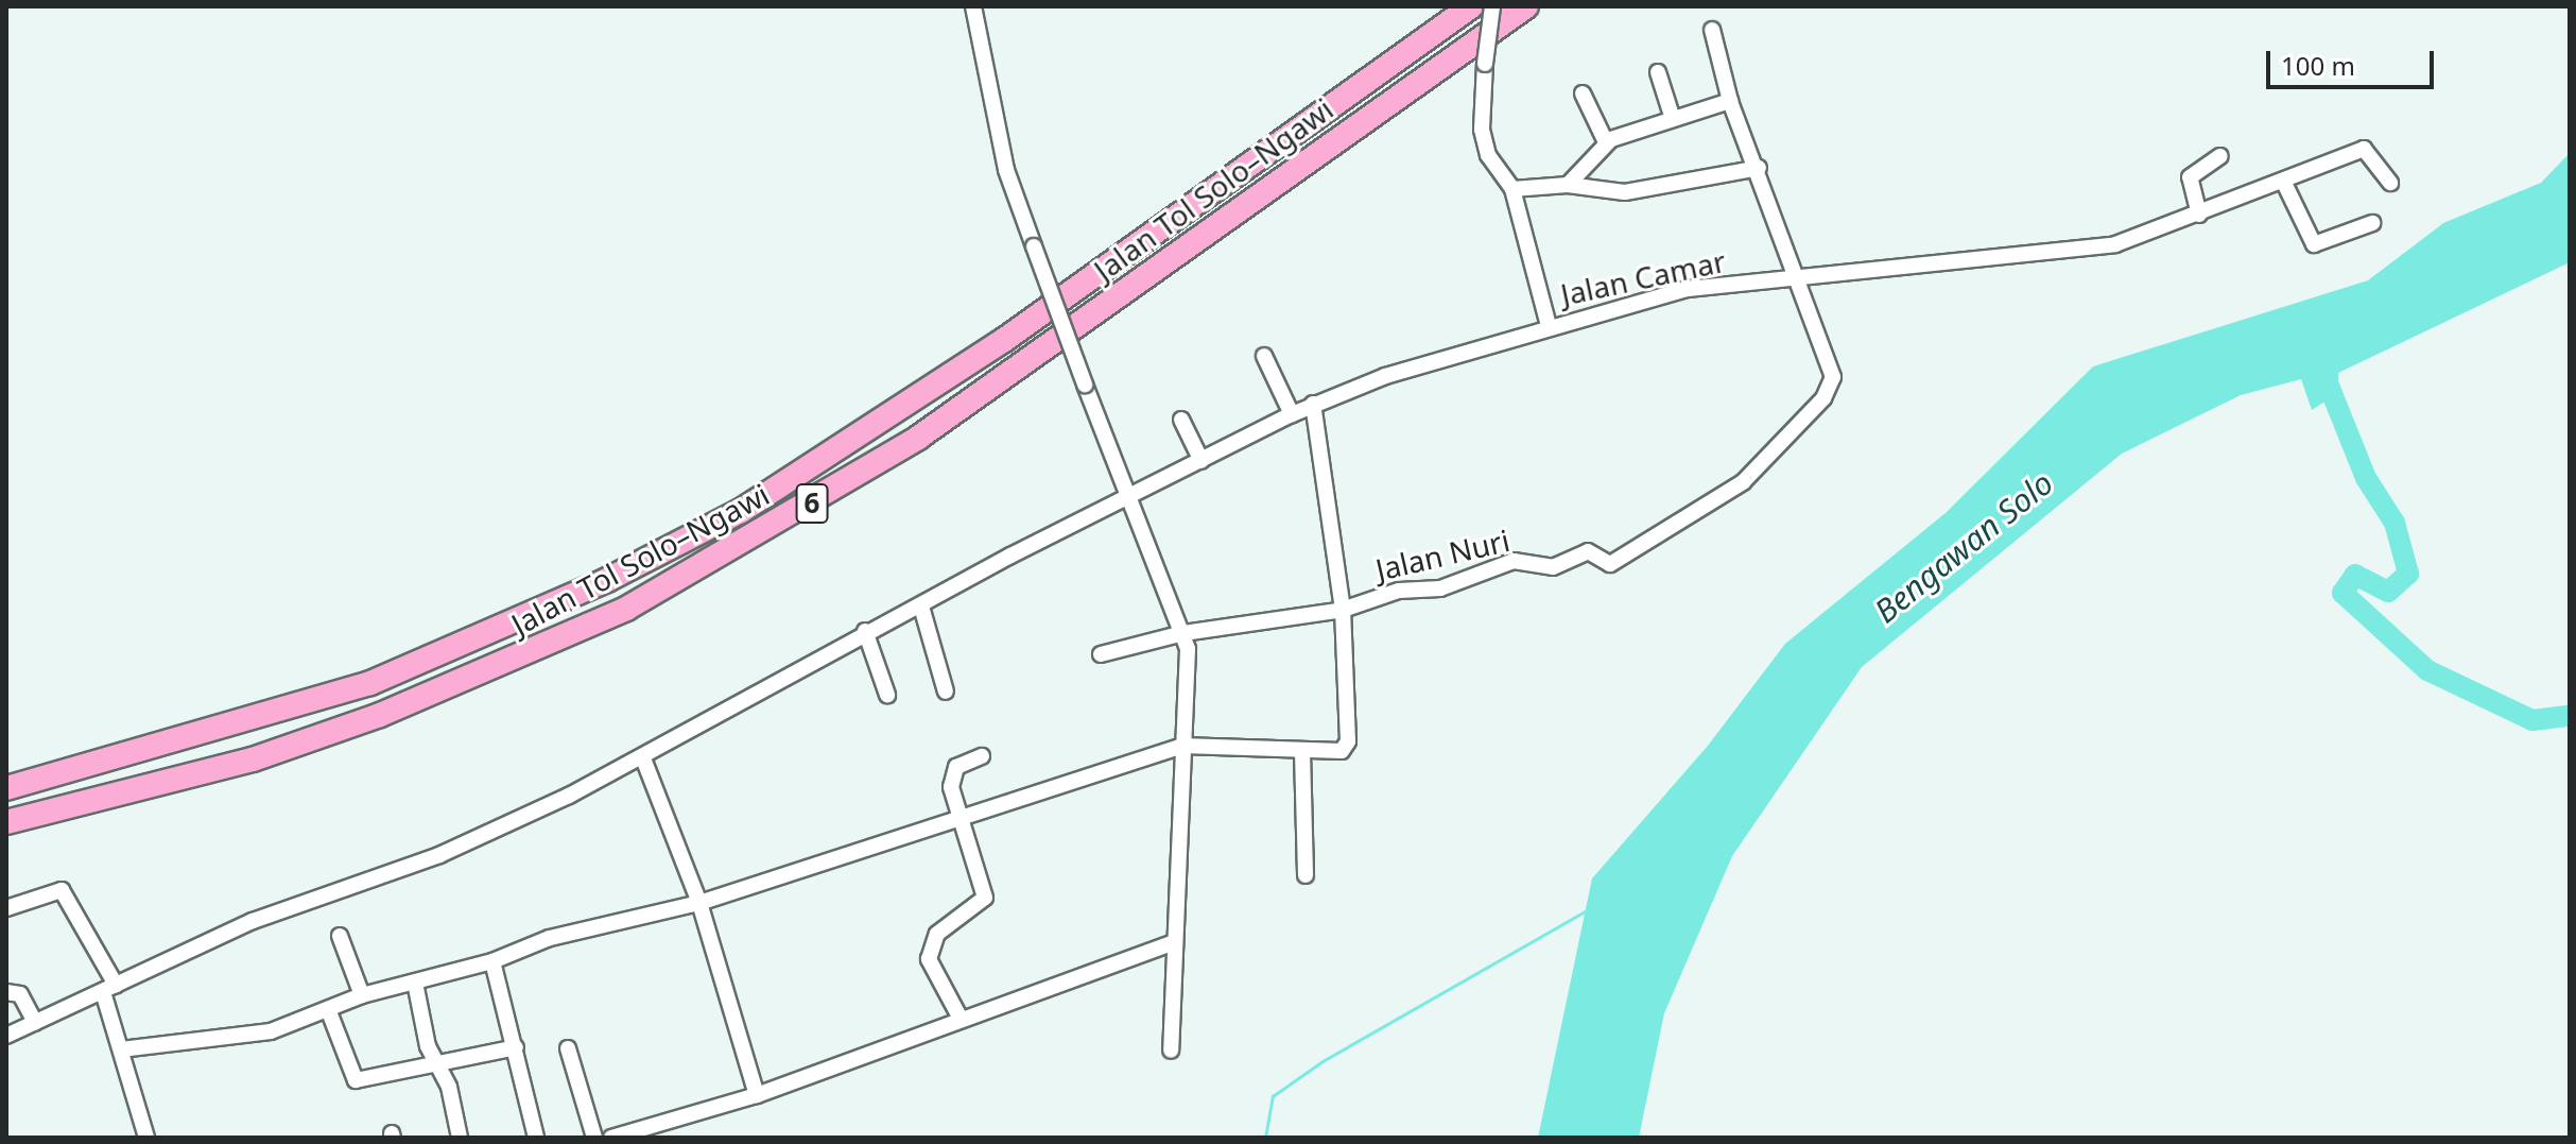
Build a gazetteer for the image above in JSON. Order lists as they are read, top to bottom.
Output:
{
  "streets": {
    "highway": ["Jalan Tol Solo–Ngawi", "6"],
    "street": ["Jalan Camar", "Jalan Nuri"]
  },
  "crossings": [
    ["Jalan Camar", "Jalan Nuri"]
  ],
  "water": ["Bengawan Solo"],
  "scale_bar": "100 m"
}
